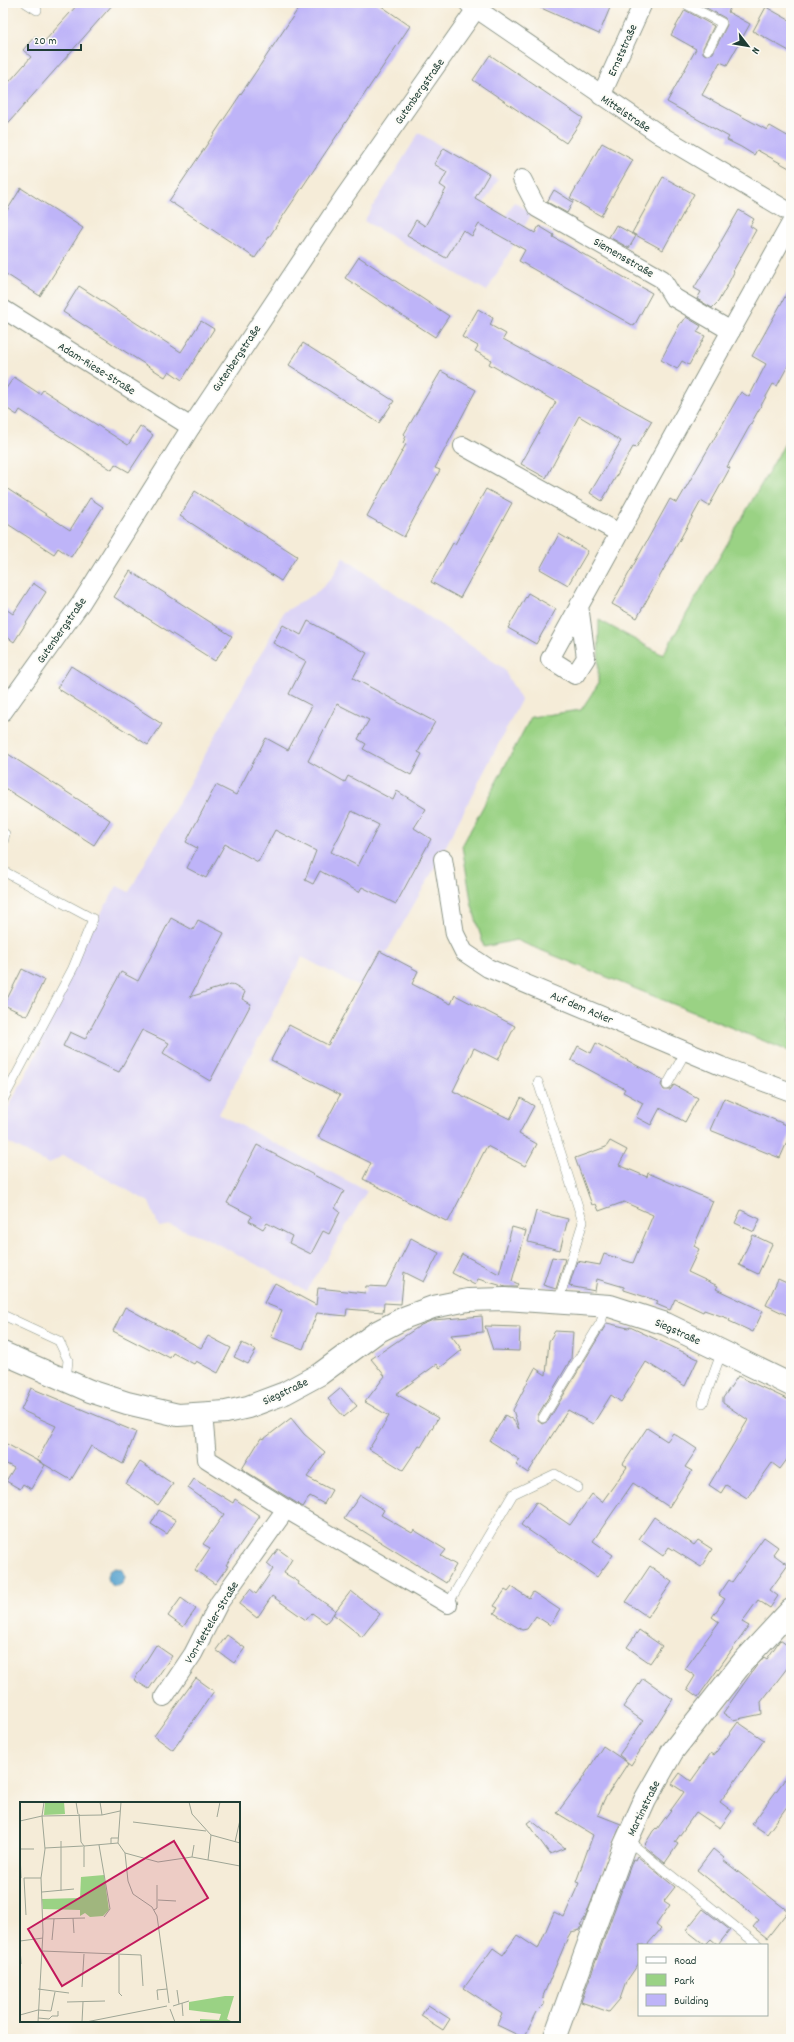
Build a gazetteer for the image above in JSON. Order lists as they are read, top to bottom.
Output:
{
  "streets": {
    "main road": ["Siegstraße", "Martinstraße"],
    "street": [
      "Ernststraße",
      "Gutenbergstraße",
      "Mittelstraße",
      "Siemensstraße",
      "Adam-Riese-Straße",
      "Auf dem Acker",
      "Von-Ketteler-Straße"
    ]
  },
  "crossings": [
    ["Ernststraße", "Mittelstraße"],
    ["Gutenbergstraße", "Mittelstraße"],
    ["Gutenbergstraße", "Adam-Riese-Straße"]
  ],
  "legend": ["Road", "Park", "Building"],
  "scale_bar": "20 m",
  "north": "bottom right"
}
